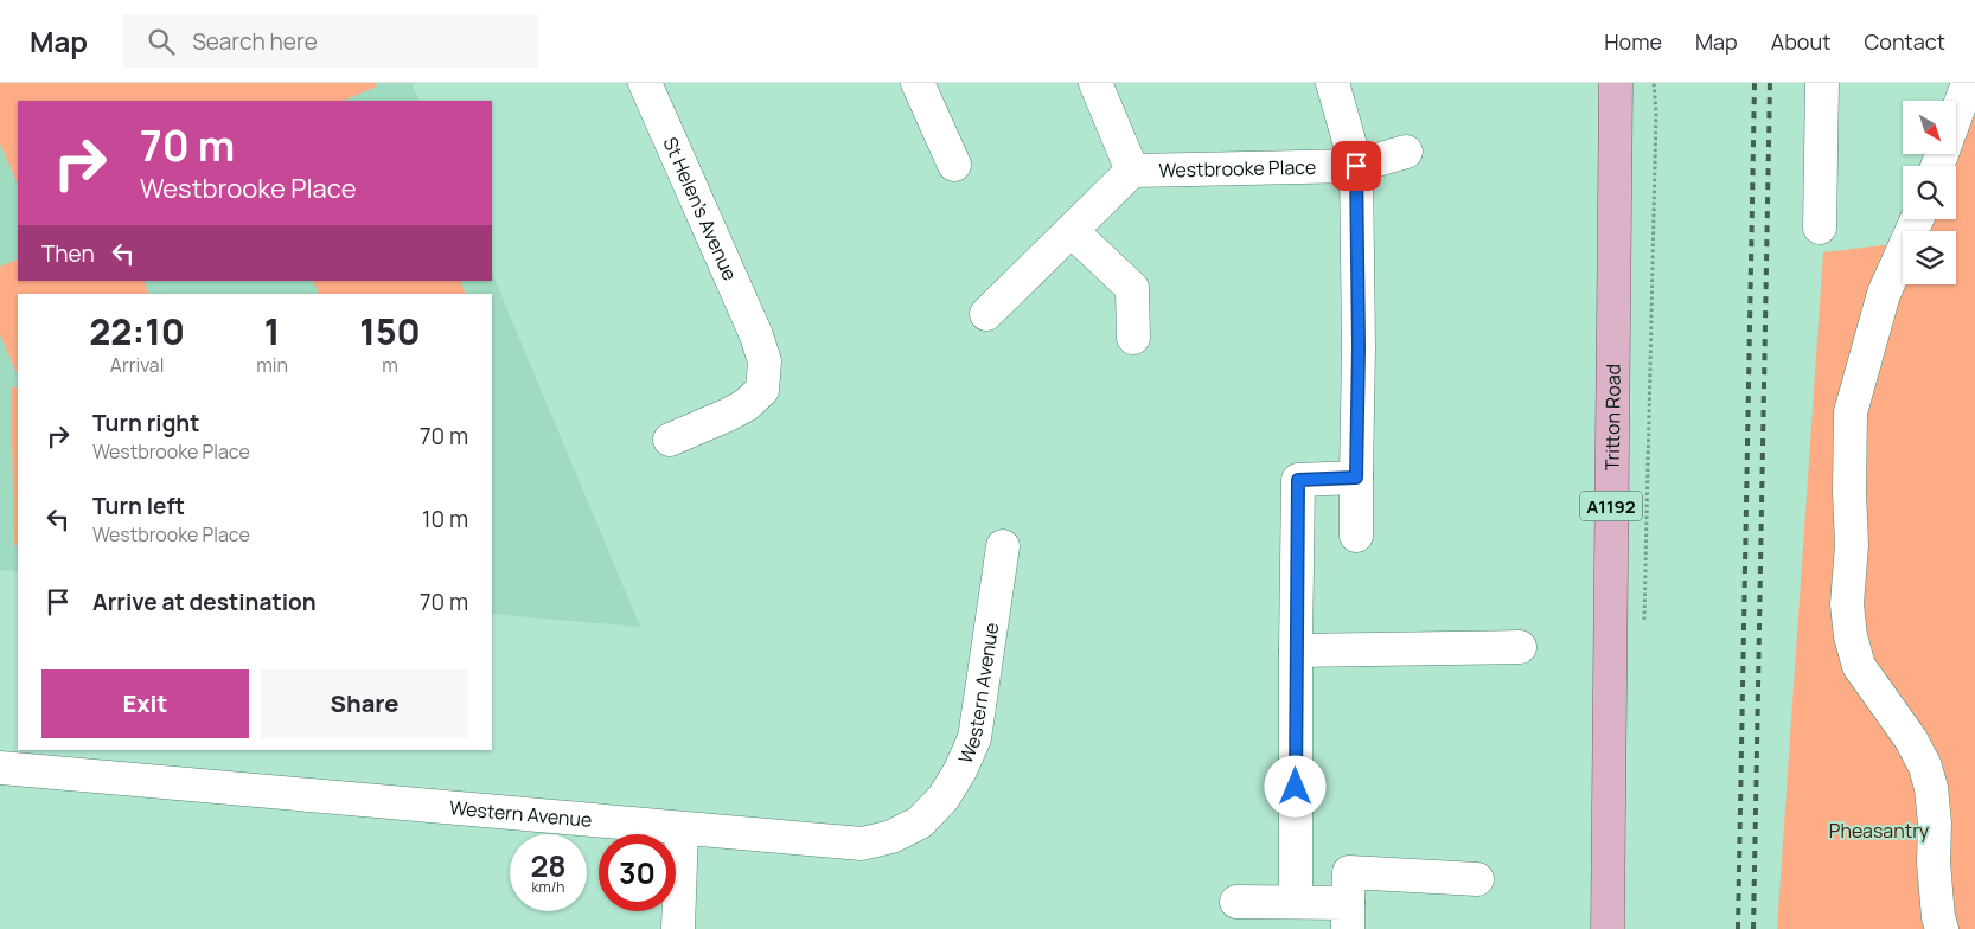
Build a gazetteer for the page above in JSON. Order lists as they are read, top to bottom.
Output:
{
  "streets": {
    "main road": ["Tritton Road", "A1192"],
    "street": ["Westbrooke Place", "St Helen's Avenue", "Western Avenue"]
  },
  "parks": ["Pheasantry"],
  "north": "bottom right",
  "page": {
    "header": "Map",
    "search": "Search here",
    "nav": [
      "Home",
      "Map",
      "About",
      "Contact"
    ],
    "turn": ["70 m", "Westbrooke Place"],
    "then": "Then",
    "eta": [
      "22:10",
      "Arrival",
      "1",
      "min",
      "150",
      "m"
    ],
    "list": [
      {
        "name": "Turn right",
        "note": "Westbrooke Place",
        "value": "70 m"
      },
      {
        "name": "Turn left",
        "note": "Westbrooke Place",
        "value": "10 m"
      },
      {
        "name": "Arrive at destination",
        "value": "70 m"
      }
    ],
    "buttons": ["Exit", "Share"],
    "speed": "28 km/h",
    "limit": "30"
  }
}
